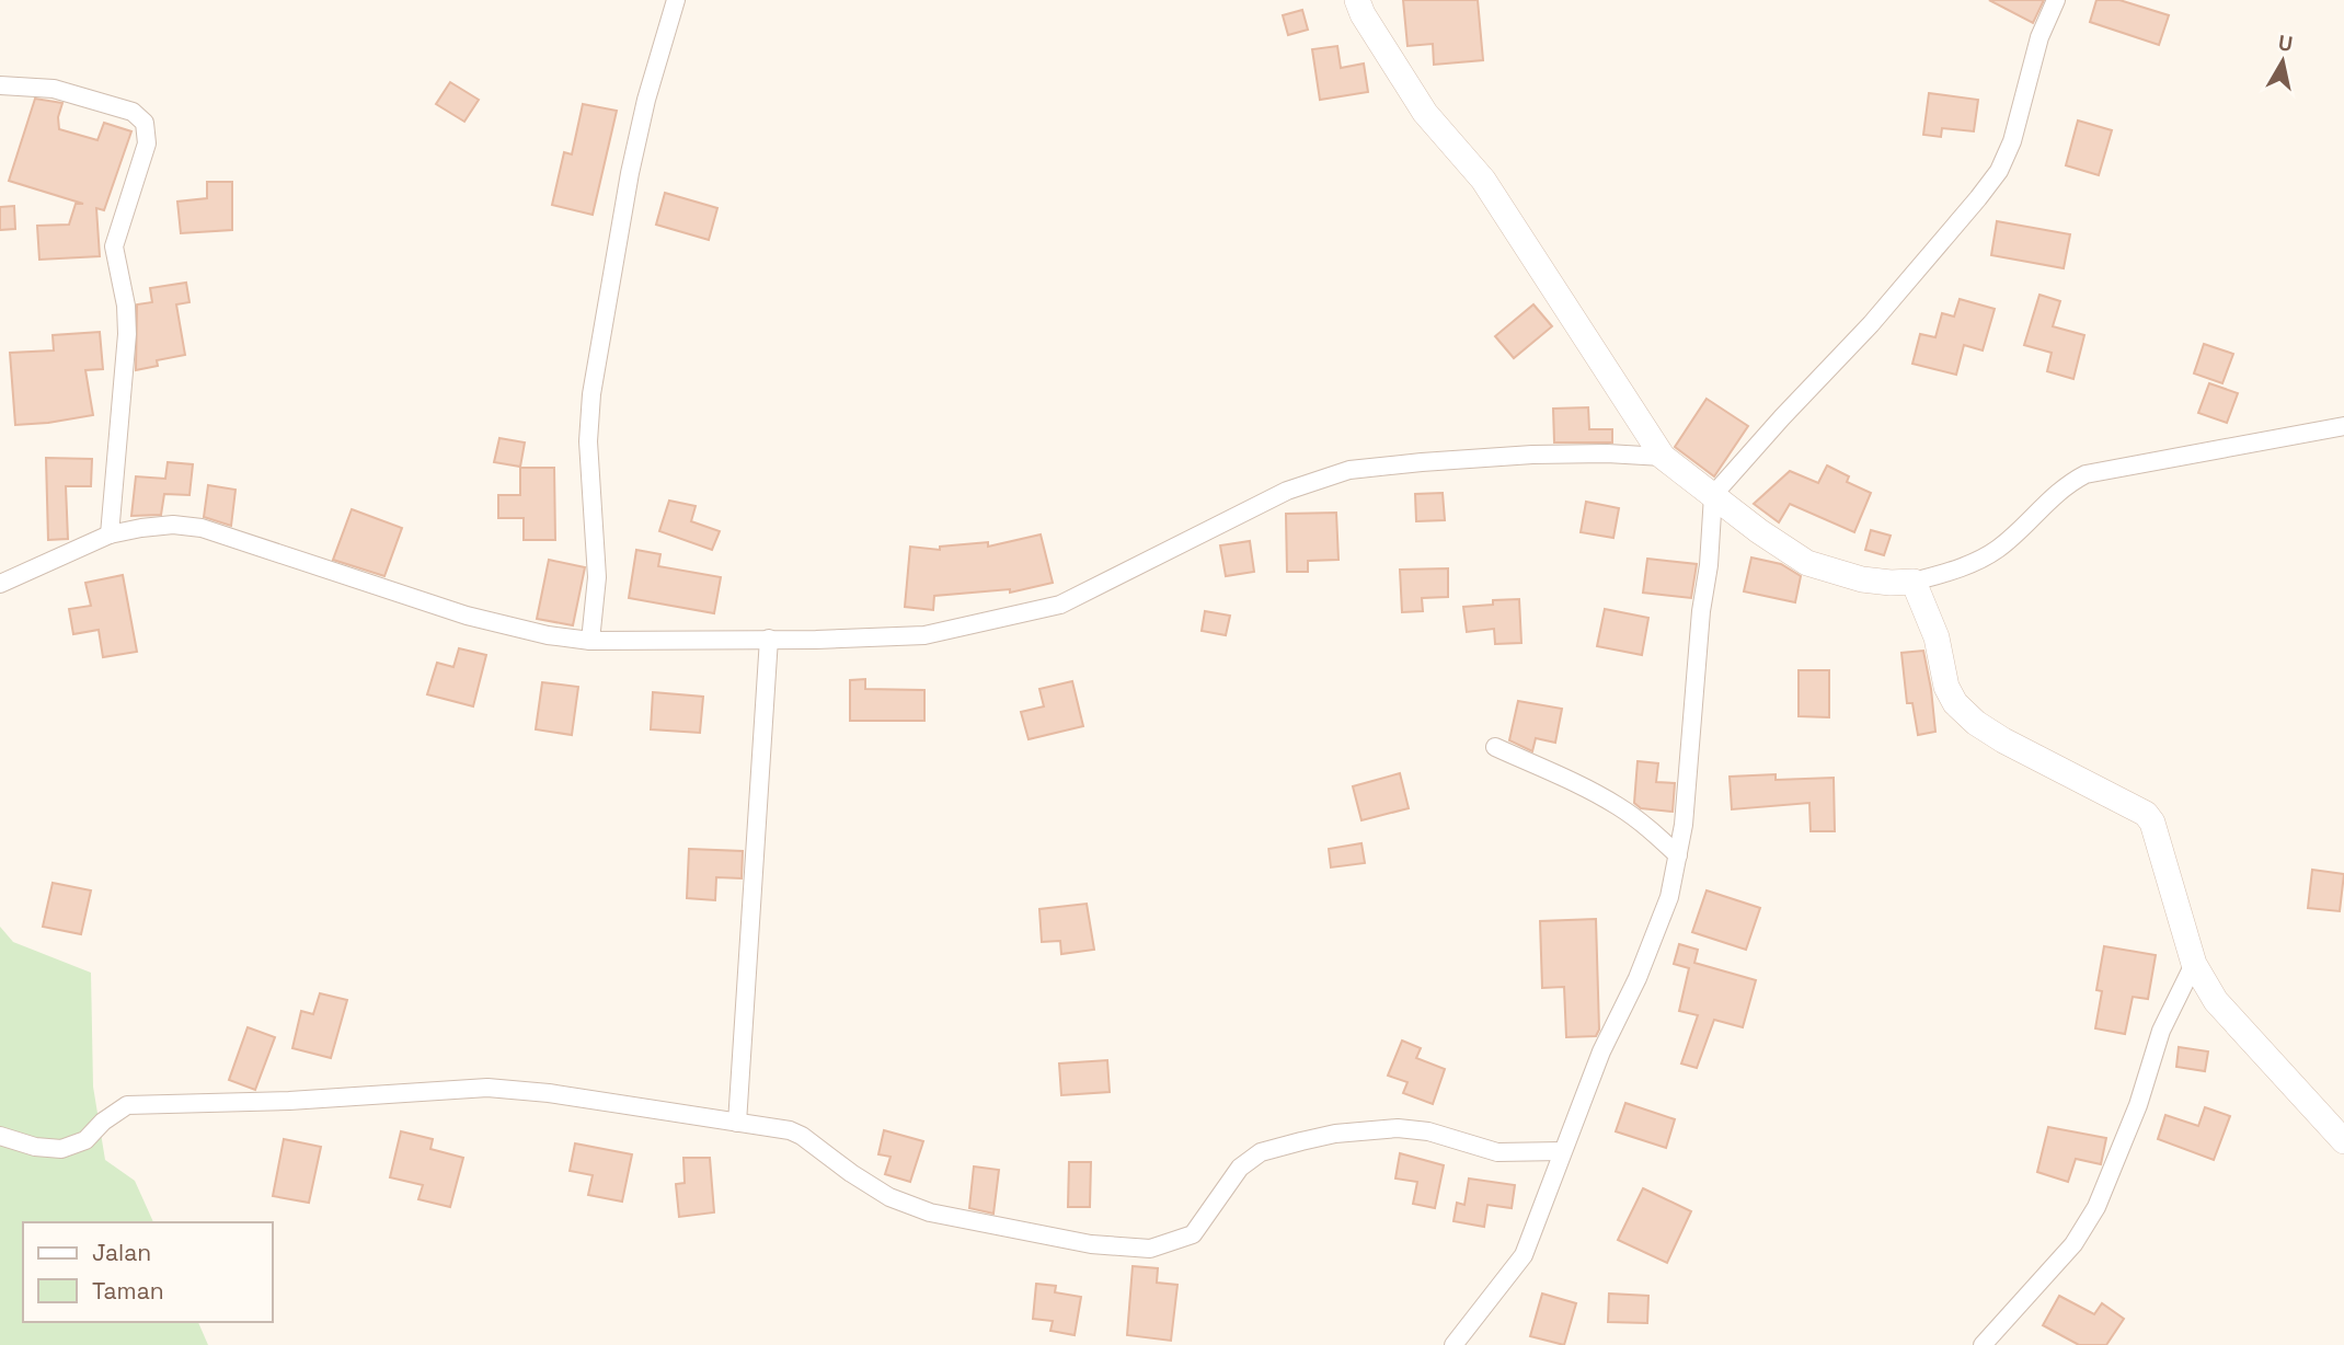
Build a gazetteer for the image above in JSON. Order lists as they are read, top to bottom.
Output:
{
  "legend": ["Jalan", "Taman"],
  "north": "top"
}
